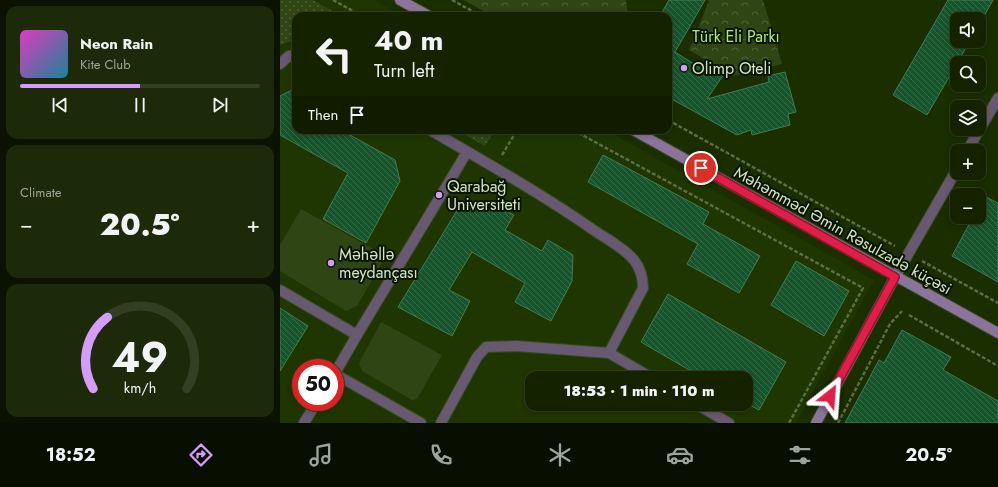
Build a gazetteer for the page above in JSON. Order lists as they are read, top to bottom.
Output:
{
  "streets": {
    "main road": ["Məhəmməd Əmin Rəsulzadə küçəsi"]
  },
  "parks": ["Türk Eli Parkı"],
  "places": ["Olimp Oteli", "Qarabağ Universiteti", "Məhəllə meydançası"],
  "page": {
    "map_buttons": ["+", "−"],
    "turn": ["40 m", "Turn left"],
    "song": ["Neon Rain", "Kite Club"],
    "then": "Then",
    "tile": "Climate",
    "heat": ["−", "20.5°", "+"],
    "limit": "50",
    "trip": "18:53 · 1 min · 110 m",
    "tabs": ["18:52", "20.5°"],
    "gauge": ["49", "km/h"]
  }
}
